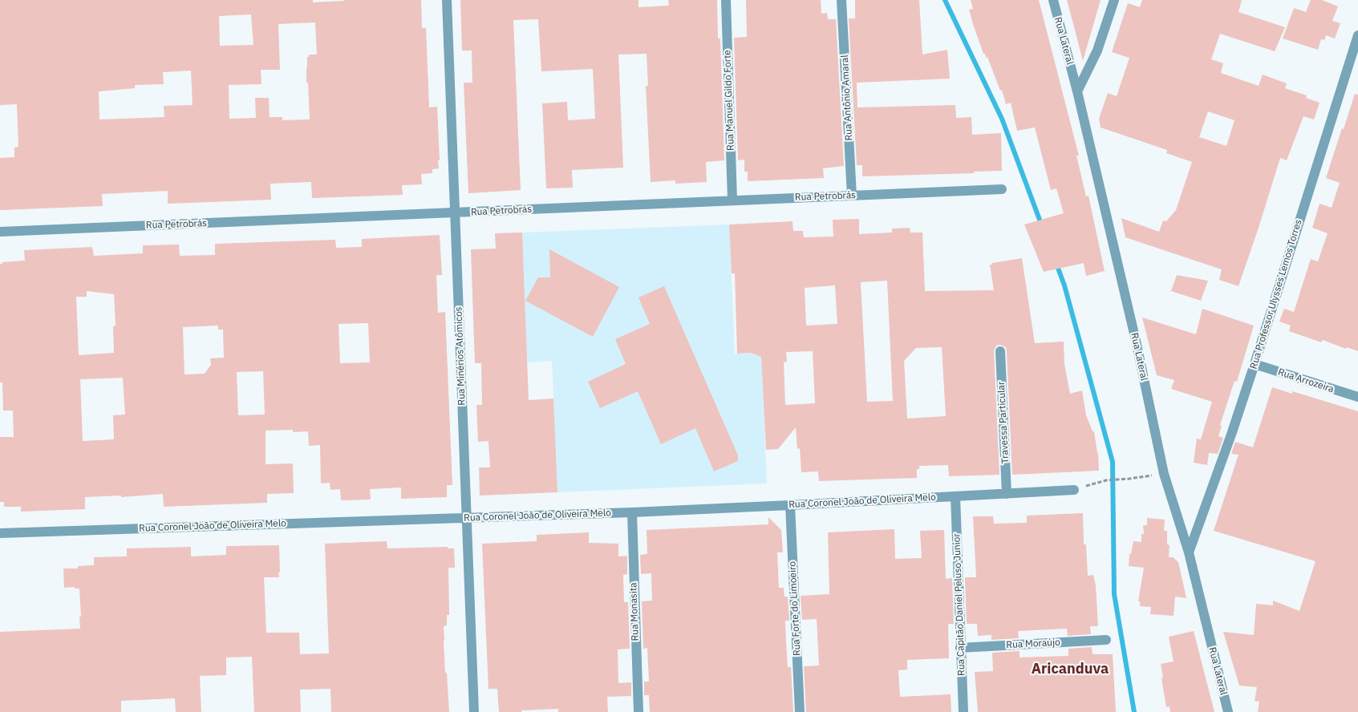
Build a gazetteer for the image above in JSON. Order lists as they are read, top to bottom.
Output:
{
  "streets": {
    "street": [
      "Rua Lateral",
      "Rua Antônio Amaral",
      "Rua Manuel Gildo Forte",
      "Rua Petrobrás",
      "Rua Professor Ulysses Lemos Torres",
      "Rua Minérios Atômicos",
      "Rua Arrozeira",
      "Travessa Particular",
      "Rua Coronel João de Oliveira Melo",
      "Rua Capitão Daniel Peluso Junior",
      "Rua Forte do Limoeiro",
      "Rua Monasita",
      "Rua Moraújo"
    ]
  },
  "crossings": [
    ["Rua Lateral", "Rua Professor Ulysses Lemos Torres"],
    ["Rua Antônio Amaral", "Rua Petrobrás"],
    ["Rua Manuel Gildo Forte", "Rua Petrobrás"],
    ["Rua Petrobrás", "Rua Minérios Atômicos"],
    ["Rua Professor Ulysses Lemos Torres", "Rua Arrozeira"],
    ["Rua Minérios Atômicos", "Rua Coronel João de Oliveira Melo"],
    ["Travessa Particular", "Rua Coronel João de Oliveira Melo"],
    ["Rua Coronel João de Oliveira Melo", "Rua Capitão Daniel Peluso Junior"],
    ["Rua Coronel João de Oliveira Melo", "Rua Forte do Limoeiro"],
    ["Rua Coronel João de Oliveira Melo", "Rua Monasita"],
    ["Rua Capitão Daniel Peluso Junior", "Rua Moraújo"]
  ],
  "districts": ["Aricanduva"]
}
